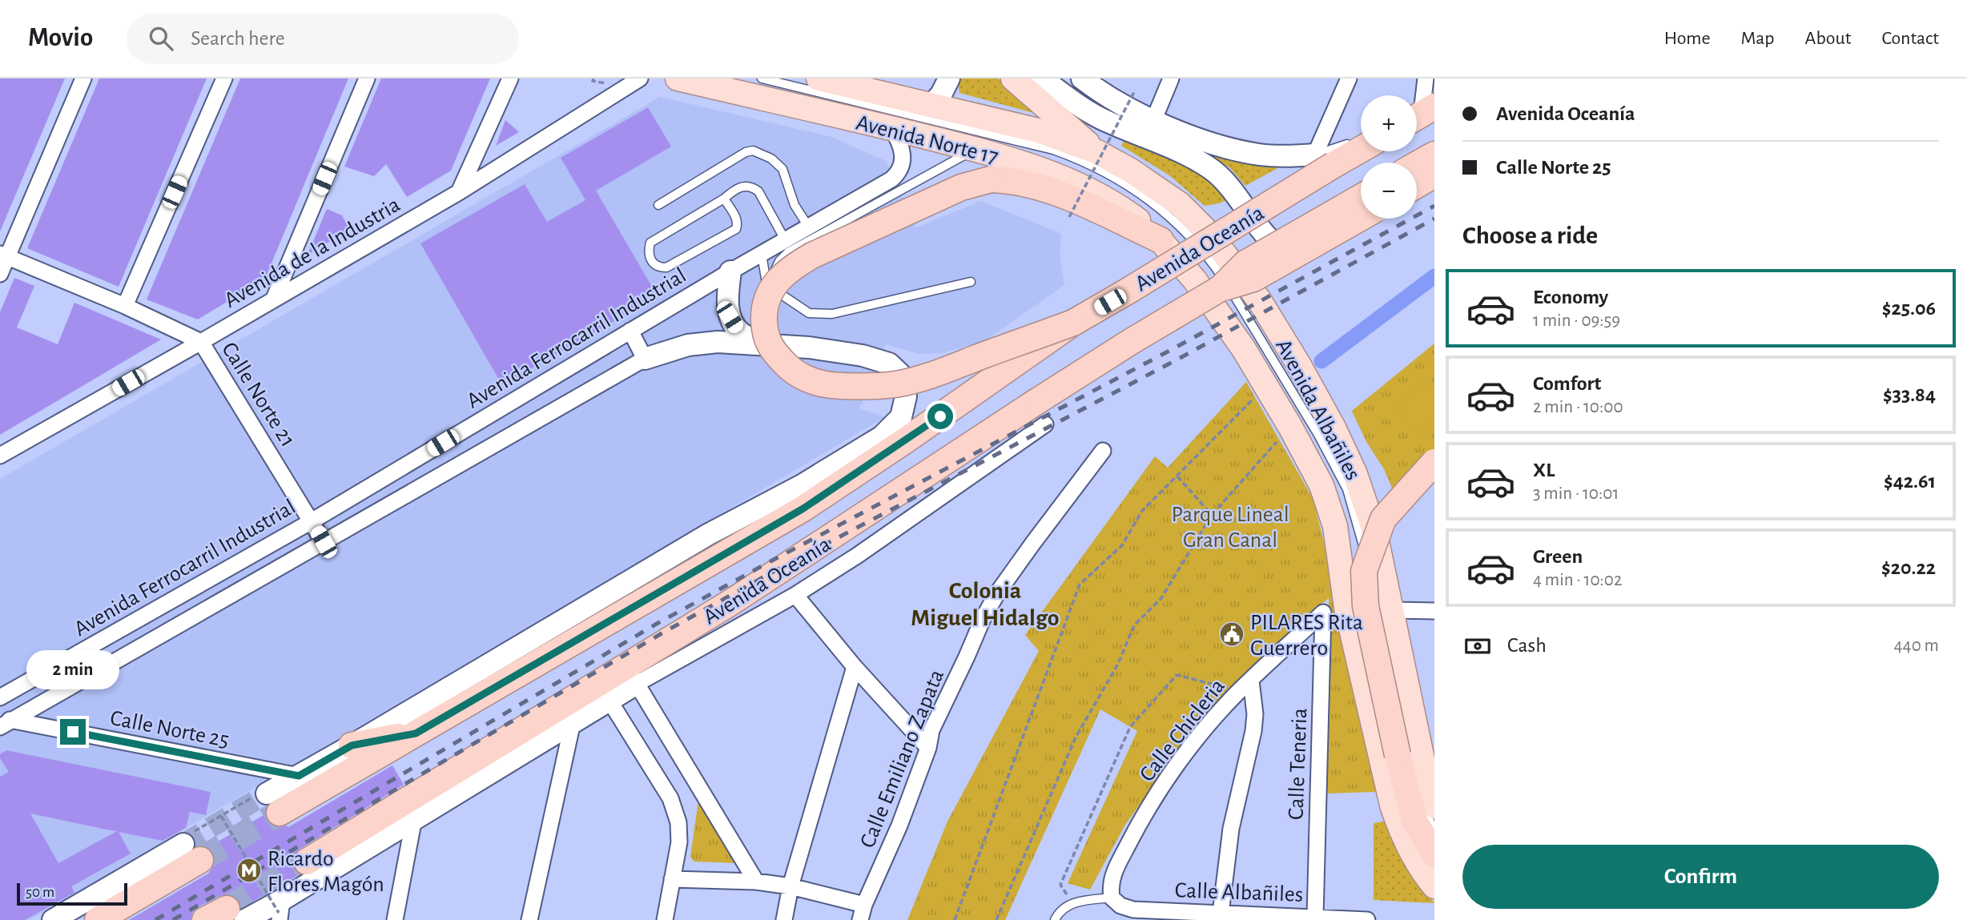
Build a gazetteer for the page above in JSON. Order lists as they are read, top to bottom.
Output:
{
  "streets": {
    "highway": ["Avenida Oceanía"],
    "main road": ["Avenida Norte 17", "Avenida Albañiles"],
    "street": [
      "Avenida de la Industria",
      "Avenida Ferrocarril Industrial",
      "Calle Norte 21",
      "Calle Norte 25",
      "Calle Chicleria",
      "Calle Emiliano Zapata",
      "Calle Teneria",
      "Calle Albañiles"
    ]
  },
  "crossings": [
    ["Avenida Norte 17", "Avenida Ferrocarril Industrial"],
    ["Avenida Norte 17", "Avenida Albañiles"],
    ["Avenida de la Industria", "Calle Norte 21"],
    ["Avenida Ferrocarril Industrial", "Calle Norte 21"],
    ["Avenida Ferrocarril Industrial", "Calle Norte 25"],
    ["Calle Chicleria", "Calle Teneria"],
    ["Calle Chicleria", "Calle Albañiles"],
    ["Calle Teneria", "Calle Albañiles"]
  ],
  "districts": ["Colonia Miguel Hidalgo"],
  "parks": ["Parque Lineal Gran Canal"],
  "places": {
    "public building": ["PILARES Rita Guerrero"],
    "metro station": ["Ricardo Flores Magón"]
  },
  "scale_bar": "50 m",
  "page": {
    "header": "Movio",
    "search": "Search here",
    "nav": [
      "Home",
      "Map",
      "About",
      "Contact"
    ],
    "banner": ["Avenida Oceanía", "Calle Norte 25"],
    "map_buttons": ["+", "−"],
    "heading": "Choose a ride",
    "list": [
      {
        "name": "Economy",
        "note": "1 min · 09:59",
        "value": "$25.06"
      },
      {
        "name": "Comfort",
        "note": "2 min · 10:00",
        "value": "$33.84"
      },
      {
        "name": "XL",
        "note": "3 min · 10:01",
        "value": "$42.61"
      },
      {
        "name": "Green",
        "note": "4 min · 10:02",
        "value": "$20.22"
      }
    ],
    "pay": ["Cash", "440 m"],
    "bubble": "2 min",
    "buttons": "Confirm",
    "scale": "50 m"
  }
}
